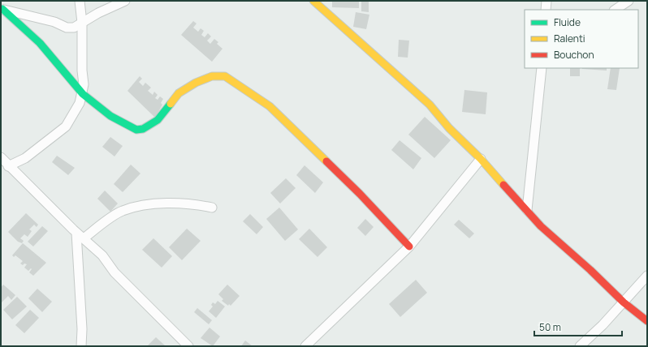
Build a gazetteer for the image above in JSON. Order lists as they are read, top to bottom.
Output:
{
  "legend": ["Fluide", "Ralenti", "Bouchon"],
  "scale_bar": "50 m"
}
